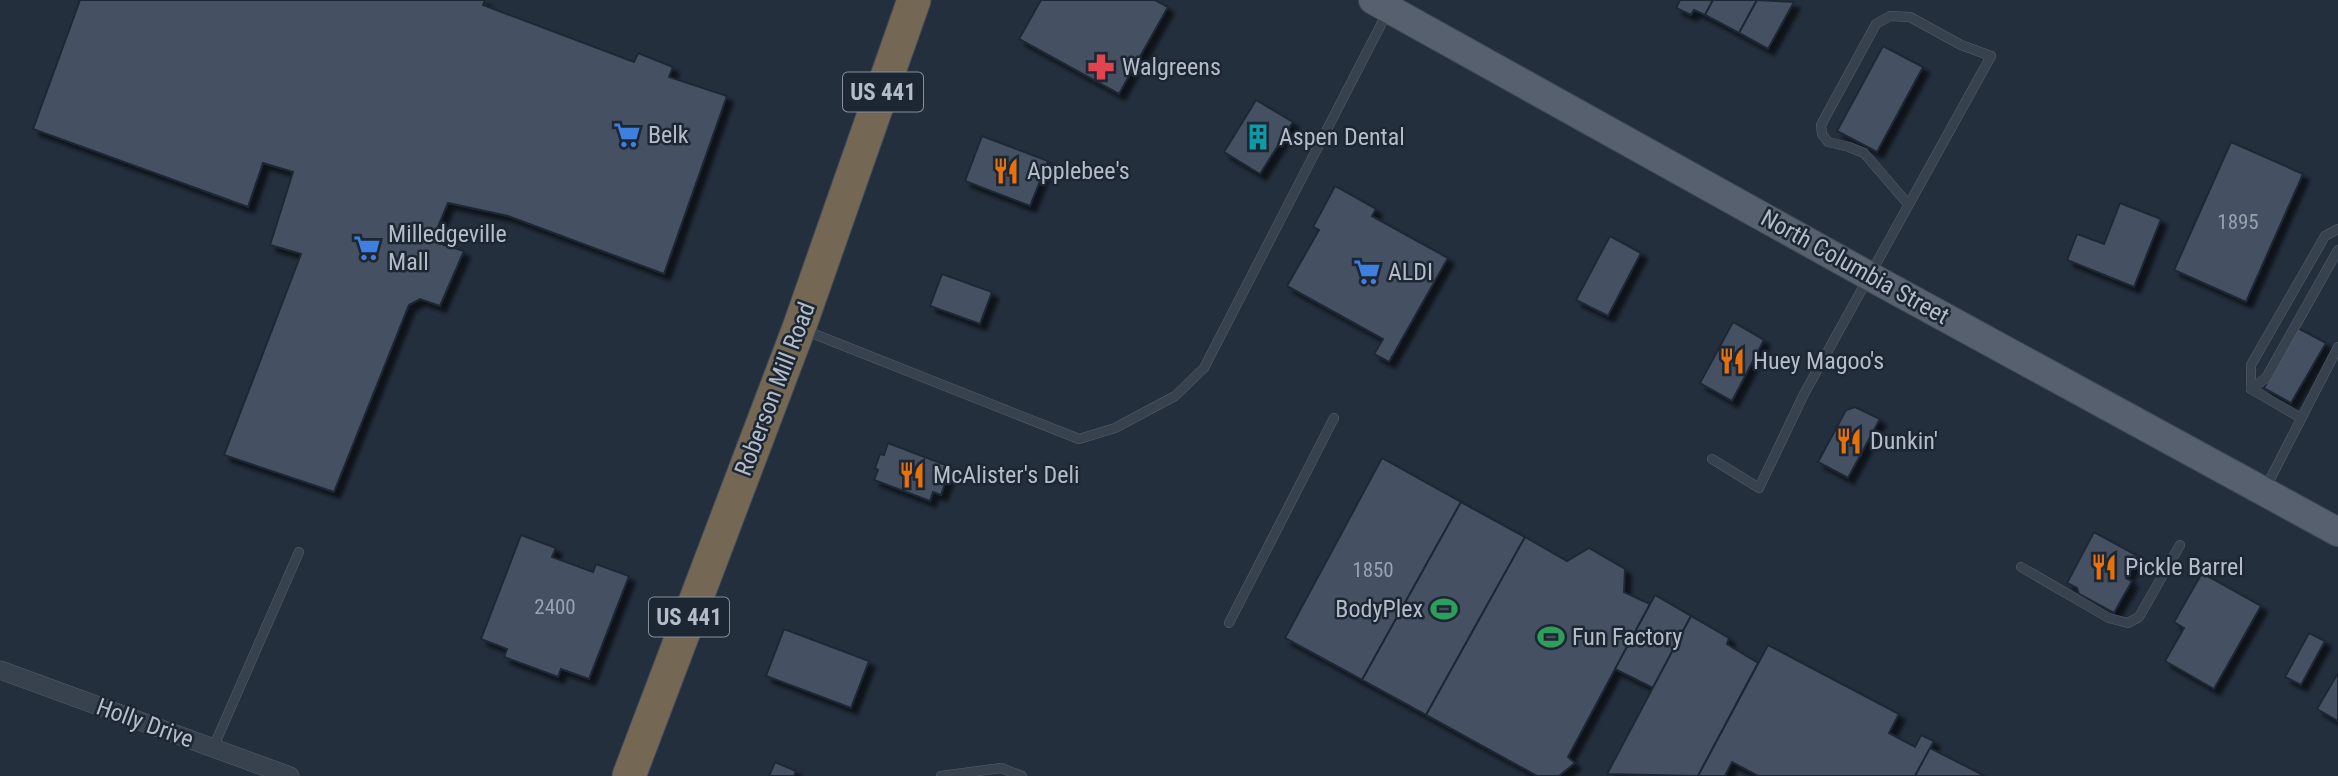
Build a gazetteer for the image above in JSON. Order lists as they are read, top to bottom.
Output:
{
  "streets": {
    "highway": ["US 441", "Roberson Mill Road"],
    "main road": ["North Columbia Street"],
    "street": ["Holly Drive"]
  },
  "places": {
    "pharmacy": ["Walgreens"],
    "supermarket": ["Belk", "Milledgeville Mall", "ALDI"],
    "building": ["Aspen Dental"],
    "restaurant": [
      "Applebee's",
      "Huey Magoo's",
      "Dunkin'",
      "McAlister's Deli",
      "Pickle Barrel"
    ],
    "sports": ["BodyPlex", "Fun Factory"]
  },
  "house_numbers": ["1895", "1850", "2400"]
}
